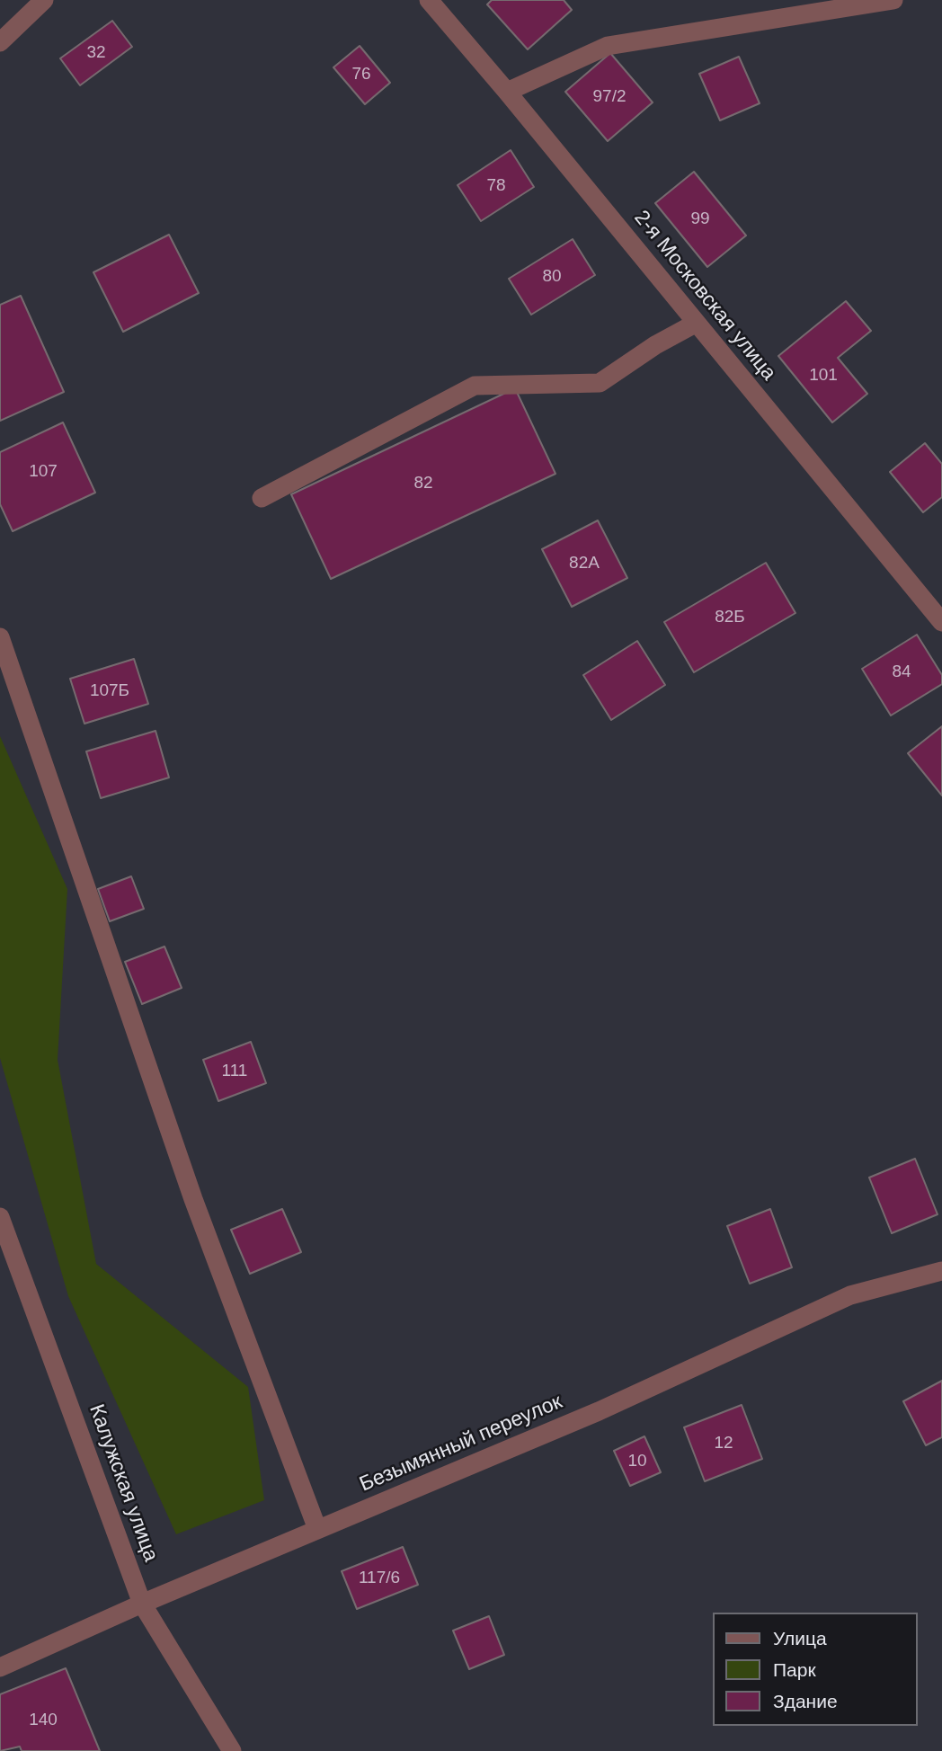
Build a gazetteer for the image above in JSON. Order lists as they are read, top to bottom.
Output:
{
  "streets": {
    "street": ["2-я Московская улица", "Безымянный переулок", "Калужская улица"]
  },
  "crossings": [
    ["Безымянный переулок", "Калужская улица"]
  ],
  "house_numbers": [
    "32",
    "76",
    "97/2",
    "78",
    "99",
    "80",
    "101",
    "107",
    "82",
    "82А",
    "82Б",
    "84",
    "107Б",
    "111",
    "12",
    "10",
    "117/6",
    "140"
  ],
  "legend": ["Улица", "Парк", "Здание"]
}
